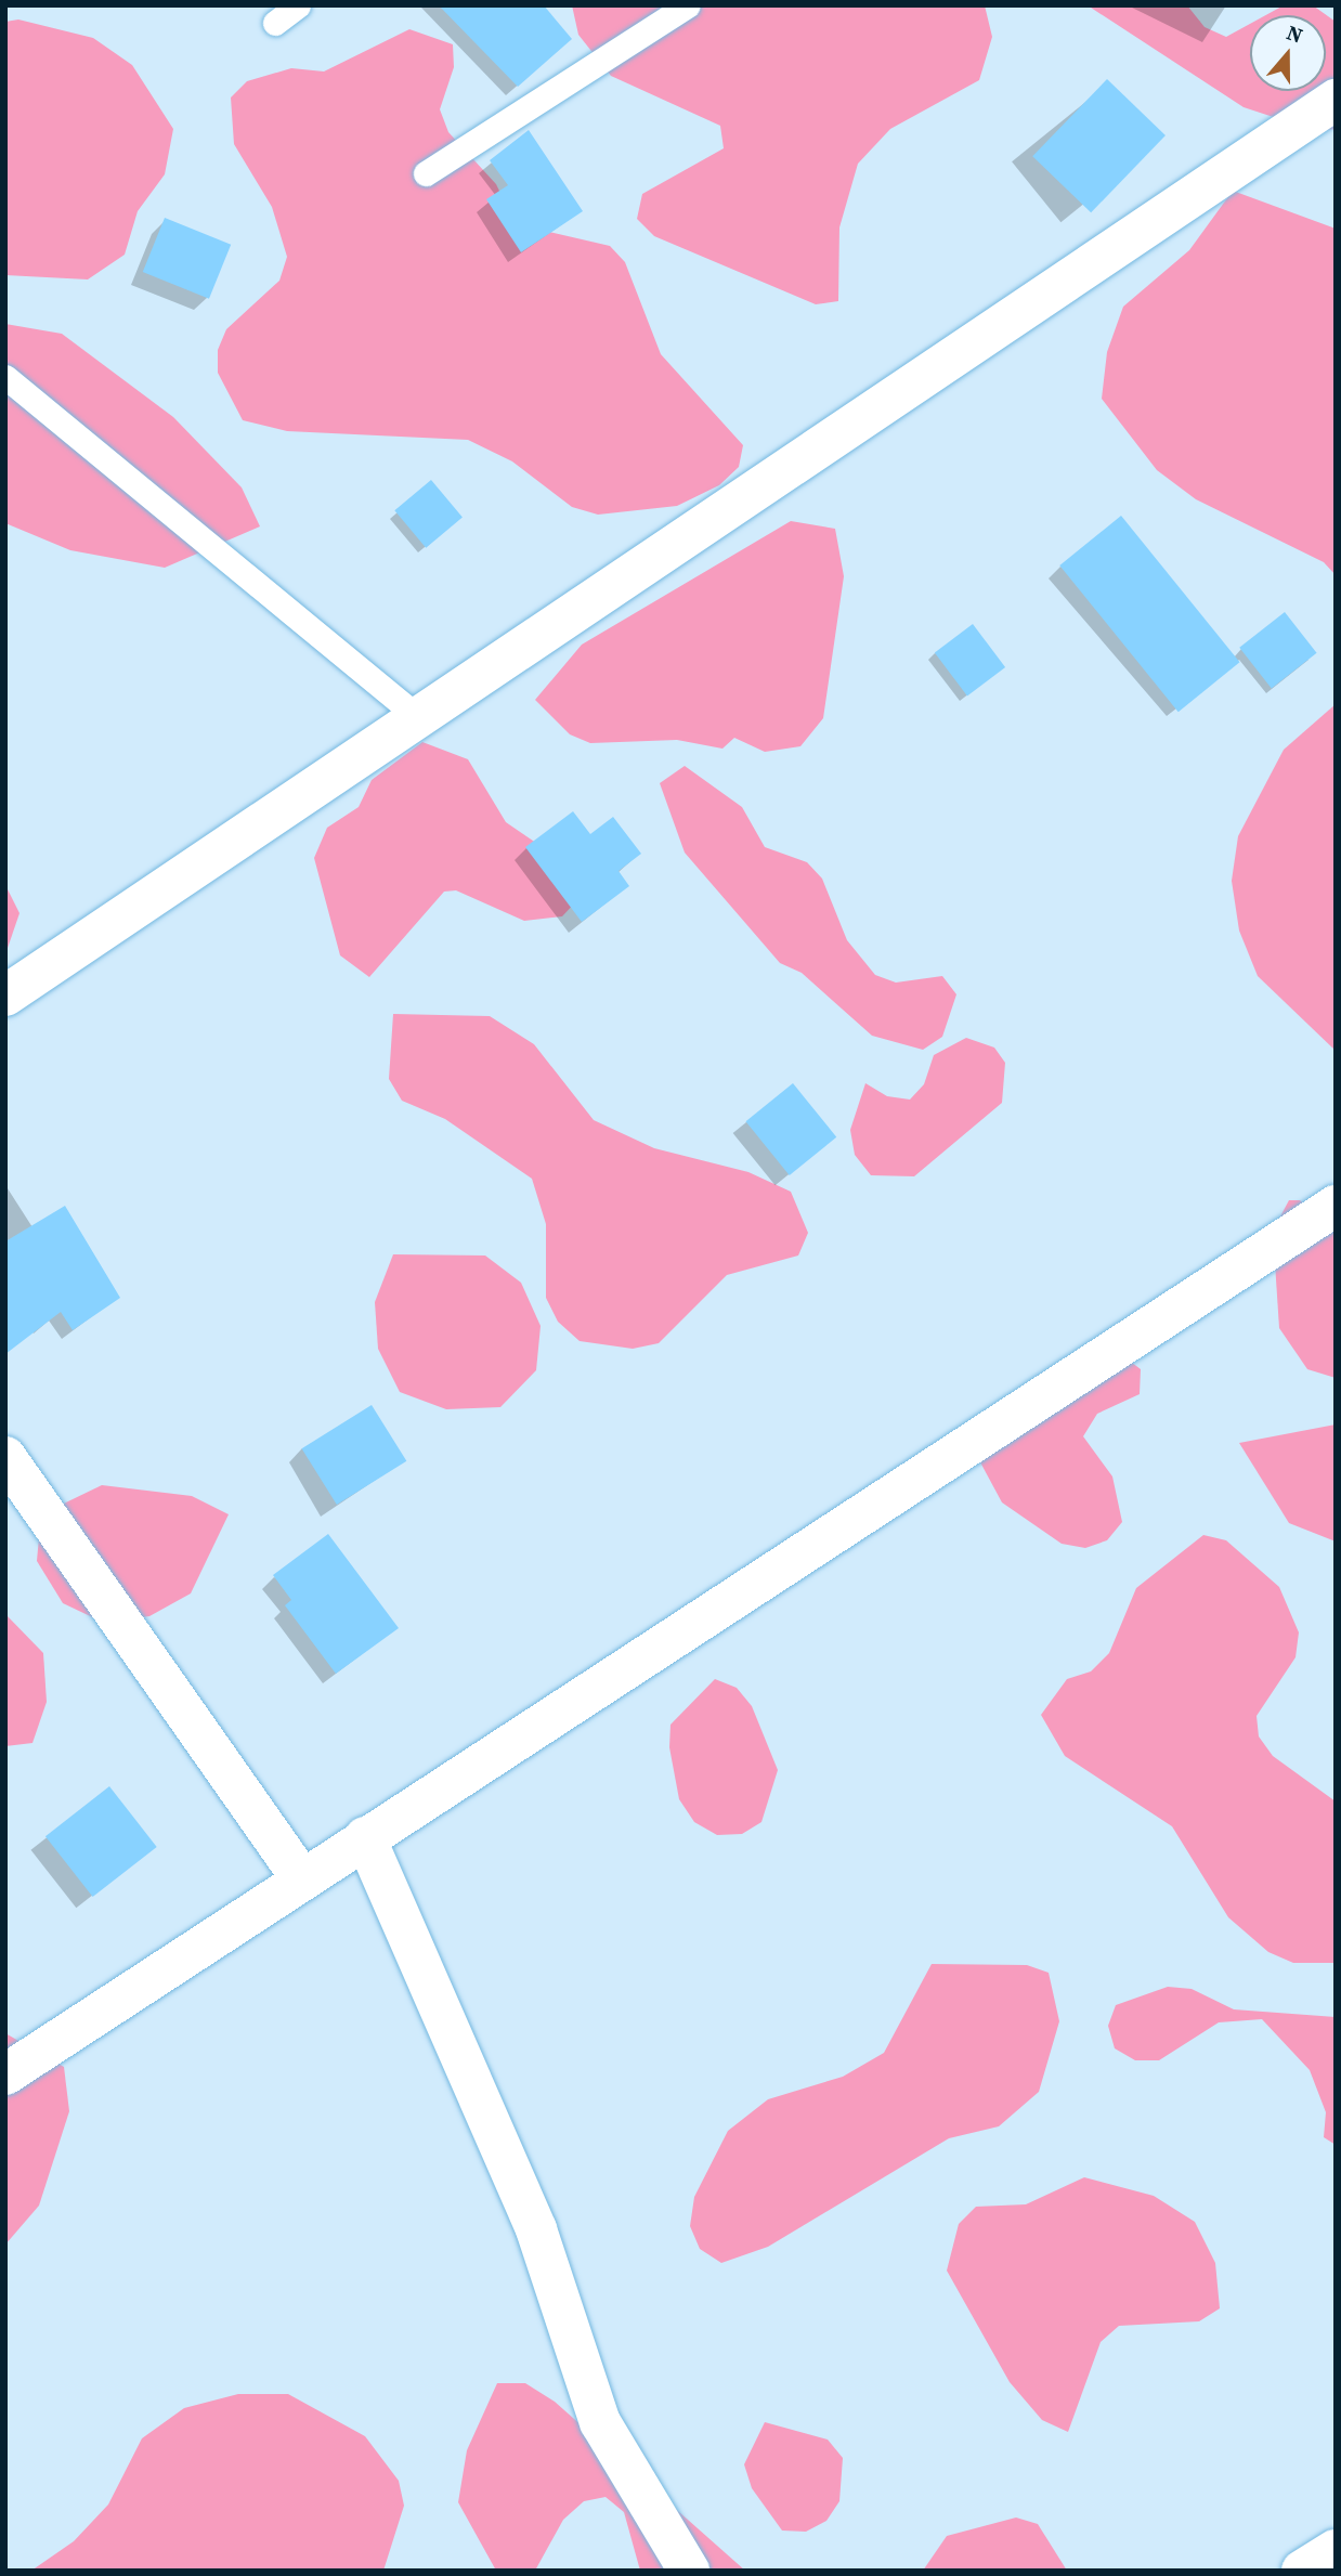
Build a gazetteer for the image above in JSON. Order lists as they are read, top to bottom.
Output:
{
  "north": "top"
}
